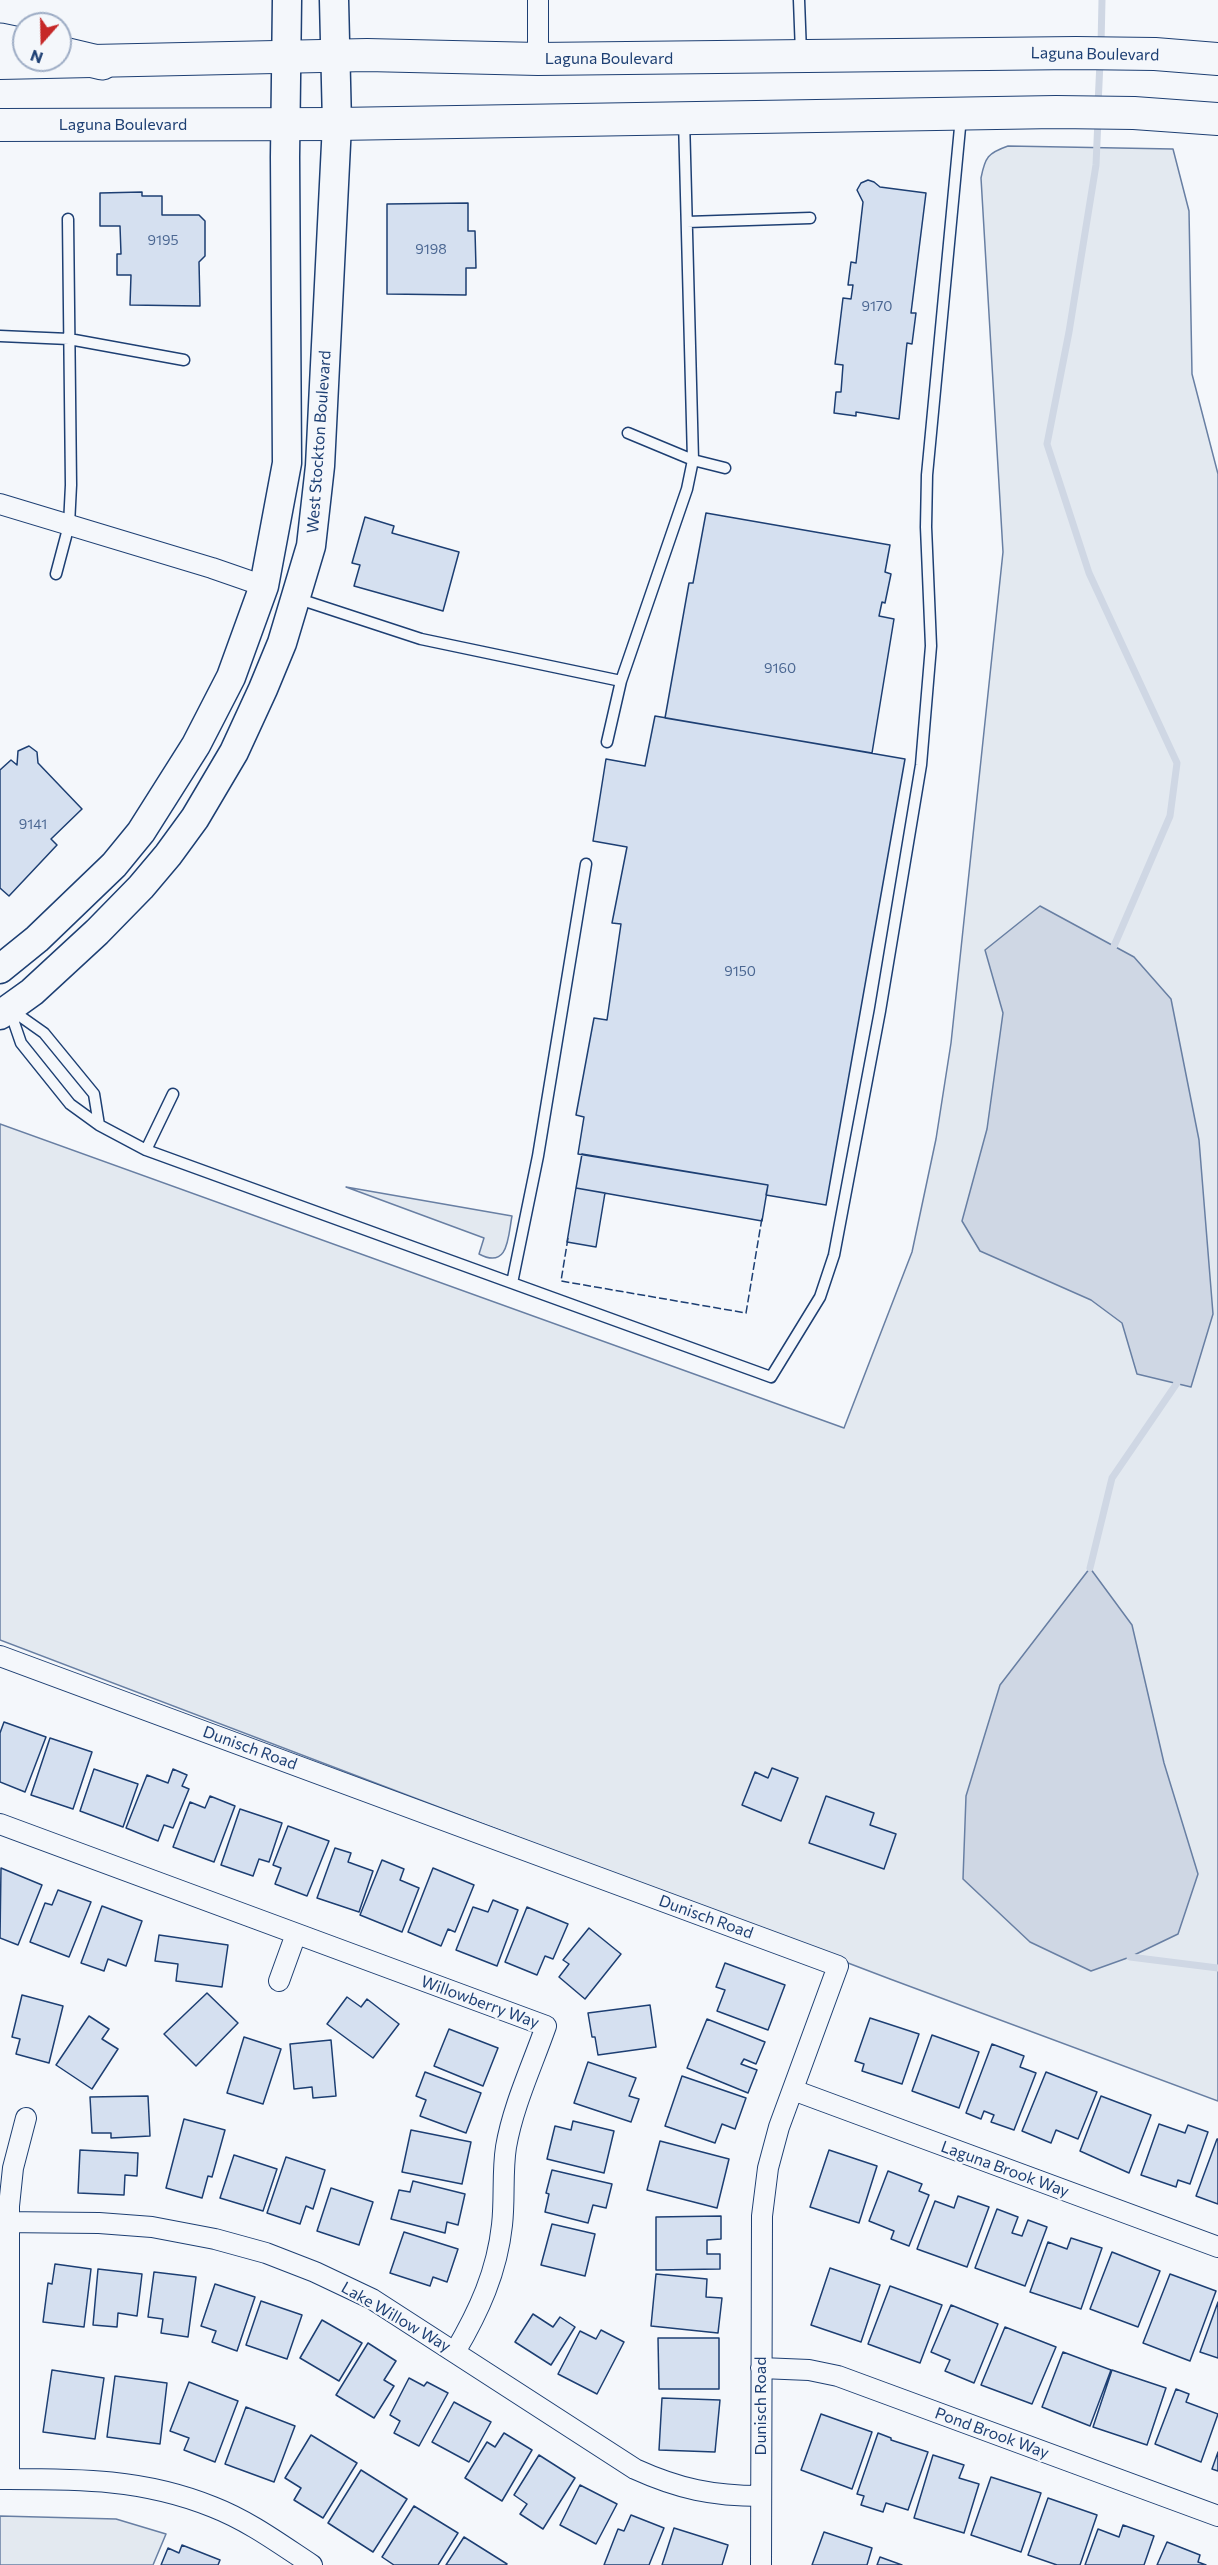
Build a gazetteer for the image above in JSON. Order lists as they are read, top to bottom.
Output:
{
  "streets": {
    "main road": ["Laguna Boulevard"],
    "street": [
      "West Stockton Boulevard",
      "Dunisch Road",
      "Willowberry Way",
      "Laguna Brook Way",
      "Lake Willow Way",
      "Pond Brook Way"
    ]
  },
  "crossings": [
    ["Laguna Boulevard", "West Stockton Boulevard"],
    ["Dunisch Road", "Laguna Brook Way"],
    ["Dunisch Road", "Lake Willow Way"],
    ["Dunisch Road", "Pond Brook Way"],
    ["Willowberry Way", "Lake Willow Way"]
  ],
  "house_numbers": [
    "9195",
    "9198",
    "9170",
    "9160",
    "9141",
    "9150"
  ],
  "north": "bottom"
}
